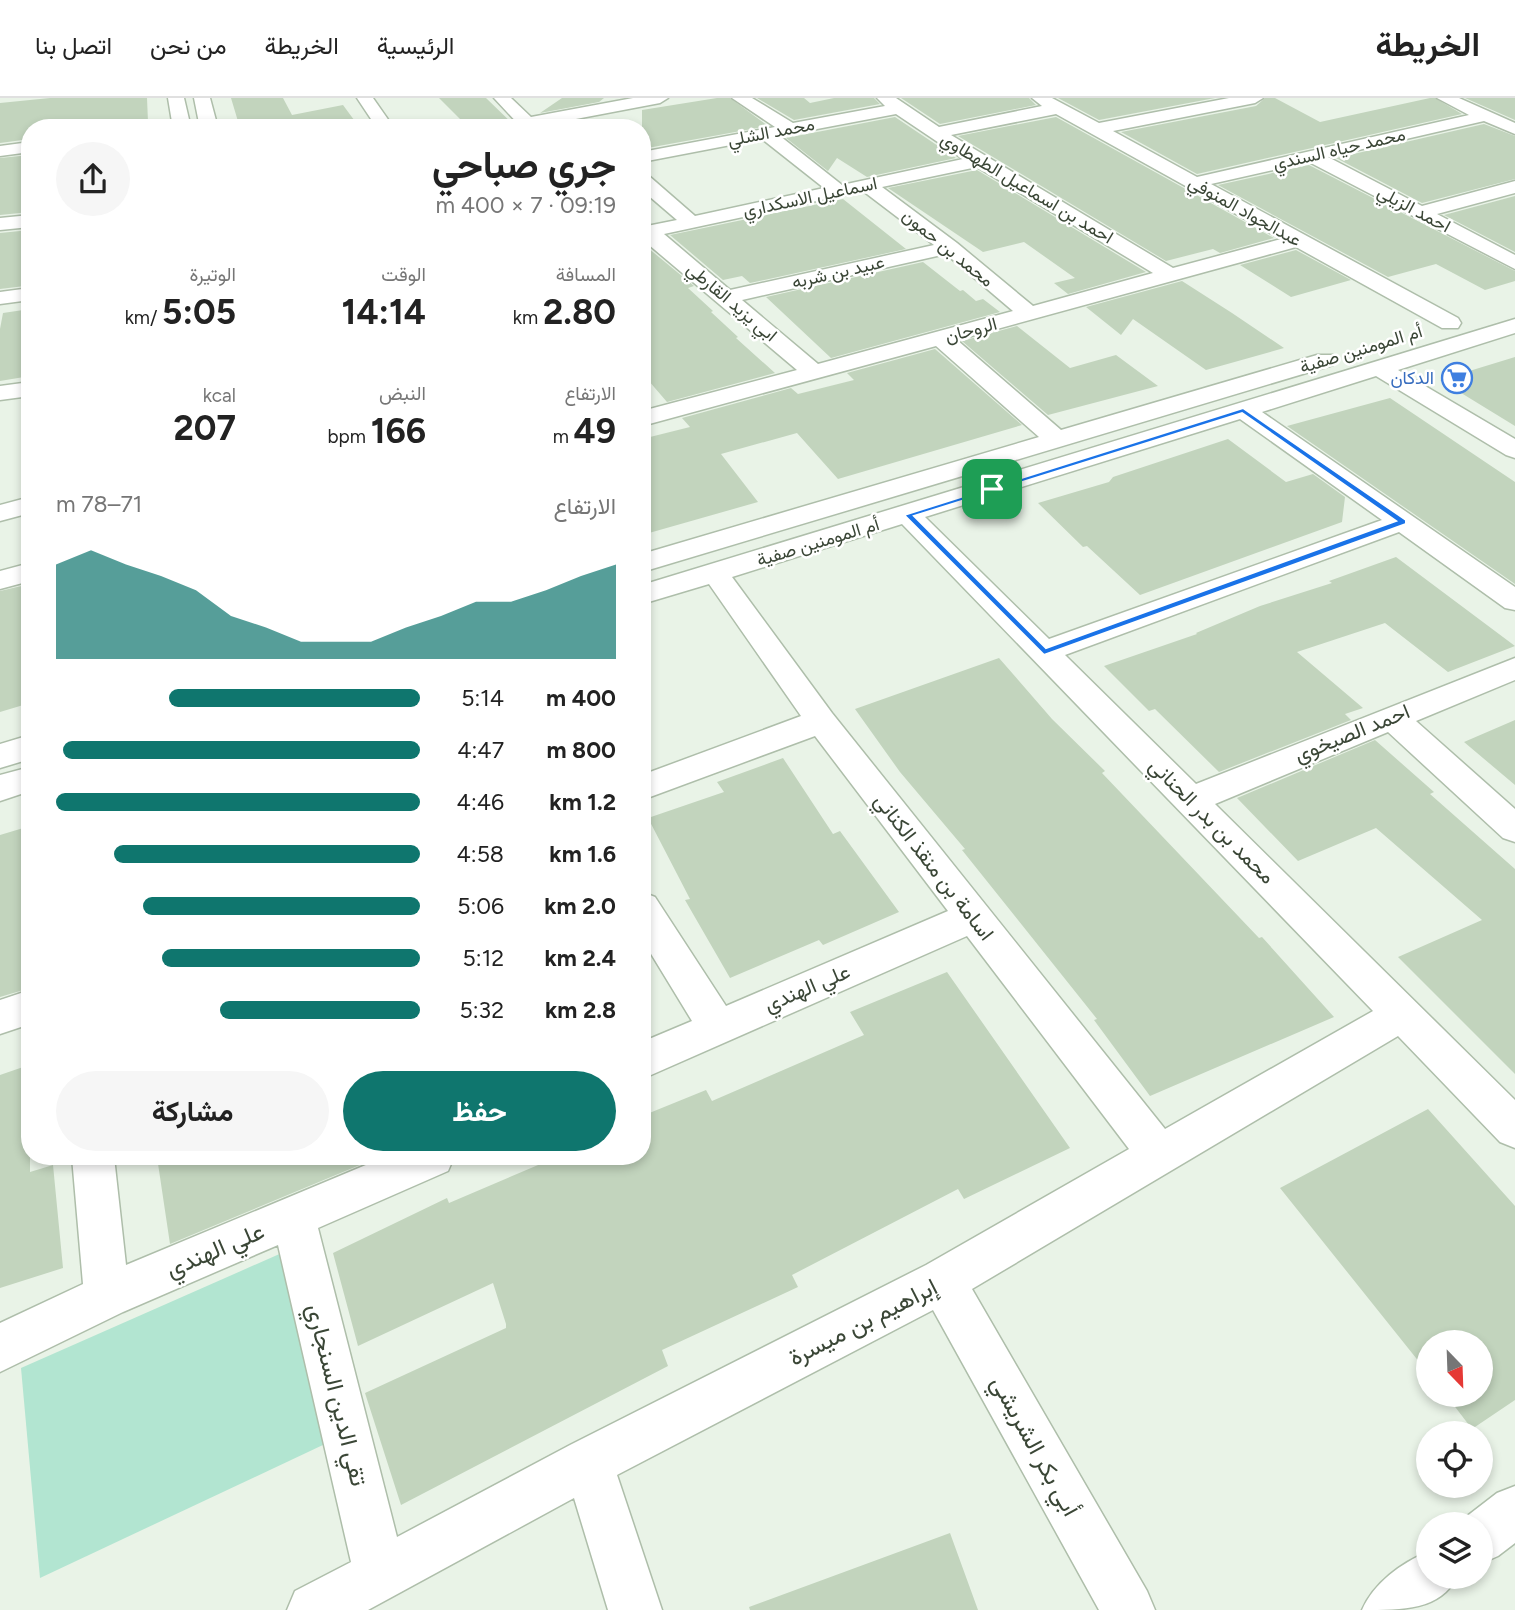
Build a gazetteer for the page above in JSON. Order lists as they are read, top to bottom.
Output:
{
  "streets": {
    "street": [
      "محمد الشلي",
      "محمد حياه السندي",
      "احمد بن اسماعيل الطهطاوي",
      "اسماعيل الاسكداري",
      "احمد الزيلي",
      "عبدالجواد المنوفي",
      "محمد بن حمون",
      "عبيد بن شربه",
      "ابي يزيد القارطي",
      "الروحان",
      "أم المومنين صفية",
      "احمد الصيخوي",
      "محمد بن بدر الحناني",
      "اسامة بن منقذ الكناني",
      "علي الهندي",
      "إبراهيم بن ميسرة",
      "تقي الدين السنجاري",
      "أبي بكر الشريشي"
    ]
  },
  "crossings": [
    ["محمد الشلي", "احمد بن اسماعيل الطهطاوي"],
    ["محمد حياه السندي", "احمد الزيلي"],
    ["محمد حياه السندي", "عبدالجواد المنوفي"],
    ["احمد بن اسماعيل الطهطاوي", "اسماعيل الاسكداري"],
    ["احمد بن اسماعيل الطهطاوي", "الروحان"],
    ["اسماعيل الاسكداري", "محمد بن حمون"],
    ["عبدالجواد المنوفي", "الروحان"],
    ["عبدالجواد المنوفي", "أم المومنين صفية"],
    ["محمد بن حمون", "عبيد بن شربه"],
    ["محمد بن حمون", "الروحان"],
    ["عبيد بن شربه", "ابي يزيد القارطي"],
    ["ابي يزيد القارطي", "الروحان"],
    ["أم المومنين صفية", "محمد بن بدر الحناني"],
    ["أم المومنين صفية", "اسامة بن منقذ الكناني"],
    ["احمد الصيخوي", "محمد بن بدر الحناني"],
    ["محمد بن بدر الحناني", "إبراهيم بن ميسرة"],
    ["اسامة بن منقذ الكناني", "علي الهندي"],
    ["اسامة بن منقذ الكناني", "إبراهيم بن ميسرة"],
    ["علي الهندي", "تقي الدين السنجاري"],
    ["إبراهيم بن ميسرة", "تقي الدين السنجاري"],
    ["إبراهيم بن ميسرة", "أبي بكر الشريشي"]
  ],
  "places": {
    "supermarket": ["الدكان"]
  },
  "north": "bottom right",
  "page": {
    "header": "الخريطة",
    "nav": [
      "الرئيسية",
      "الخريطة",
      "من نحن",
      "اتصل بنا"
    ],
    "heading": ["جري صباحي", "09:19 · 7 × 400 m"],
    "stats": [
      ["المسافة", "2.80 km"],
      ["الوقت", "14:14"],
      ["الوتيرة", "5:05 /km"],
      ["الارتفاع", "49 m"],
      ["النبض", "166 bpm"],
      ["kcal", "207"]
    ],
    "chart": ["الارتفاع", "71–78 m"],
    "list": [
      {
        "name": "400 m",
        "note": "5:14"
      },
      {
        "name": "800 m",
        "note": "4:47"
      },
      {
        "name": "1.2 km",
        "note": "4:46"
      },
      {
        "name": "1.6 km",
        "note": "4:58"
      },
      {
        "name": "2.0 km",
        "note": "5:06"
      },
      {
        "name": "2.4 km",
        "note": "5:12"
      },
      {
        "name": "2.8 km",
        "note": "5:32"
      }
    ],
    "buttons": ["حفظ", "مشاركة"]
  }
}
